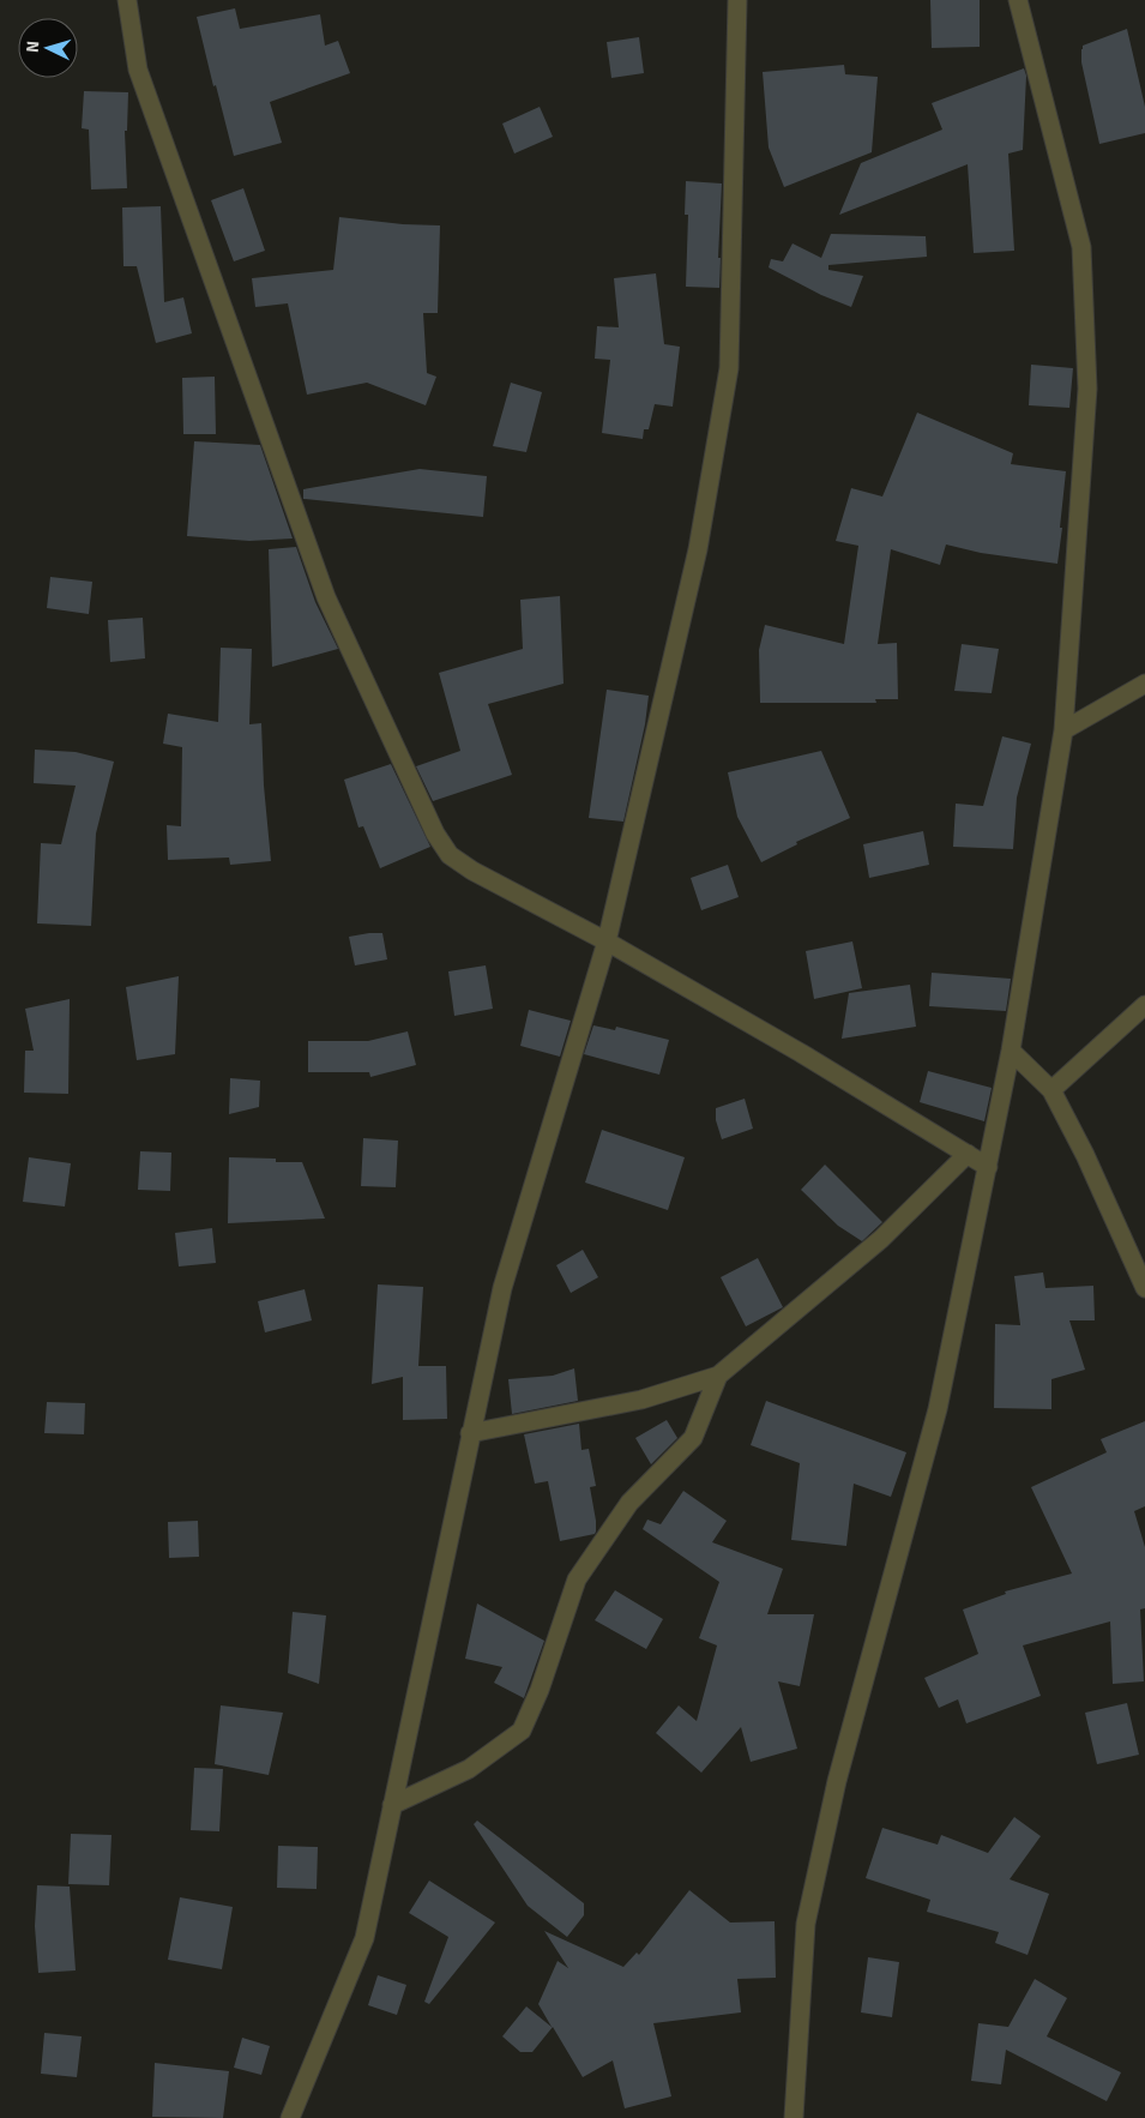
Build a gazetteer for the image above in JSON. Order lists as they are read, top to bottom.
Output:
{
  "north": "left"
}
